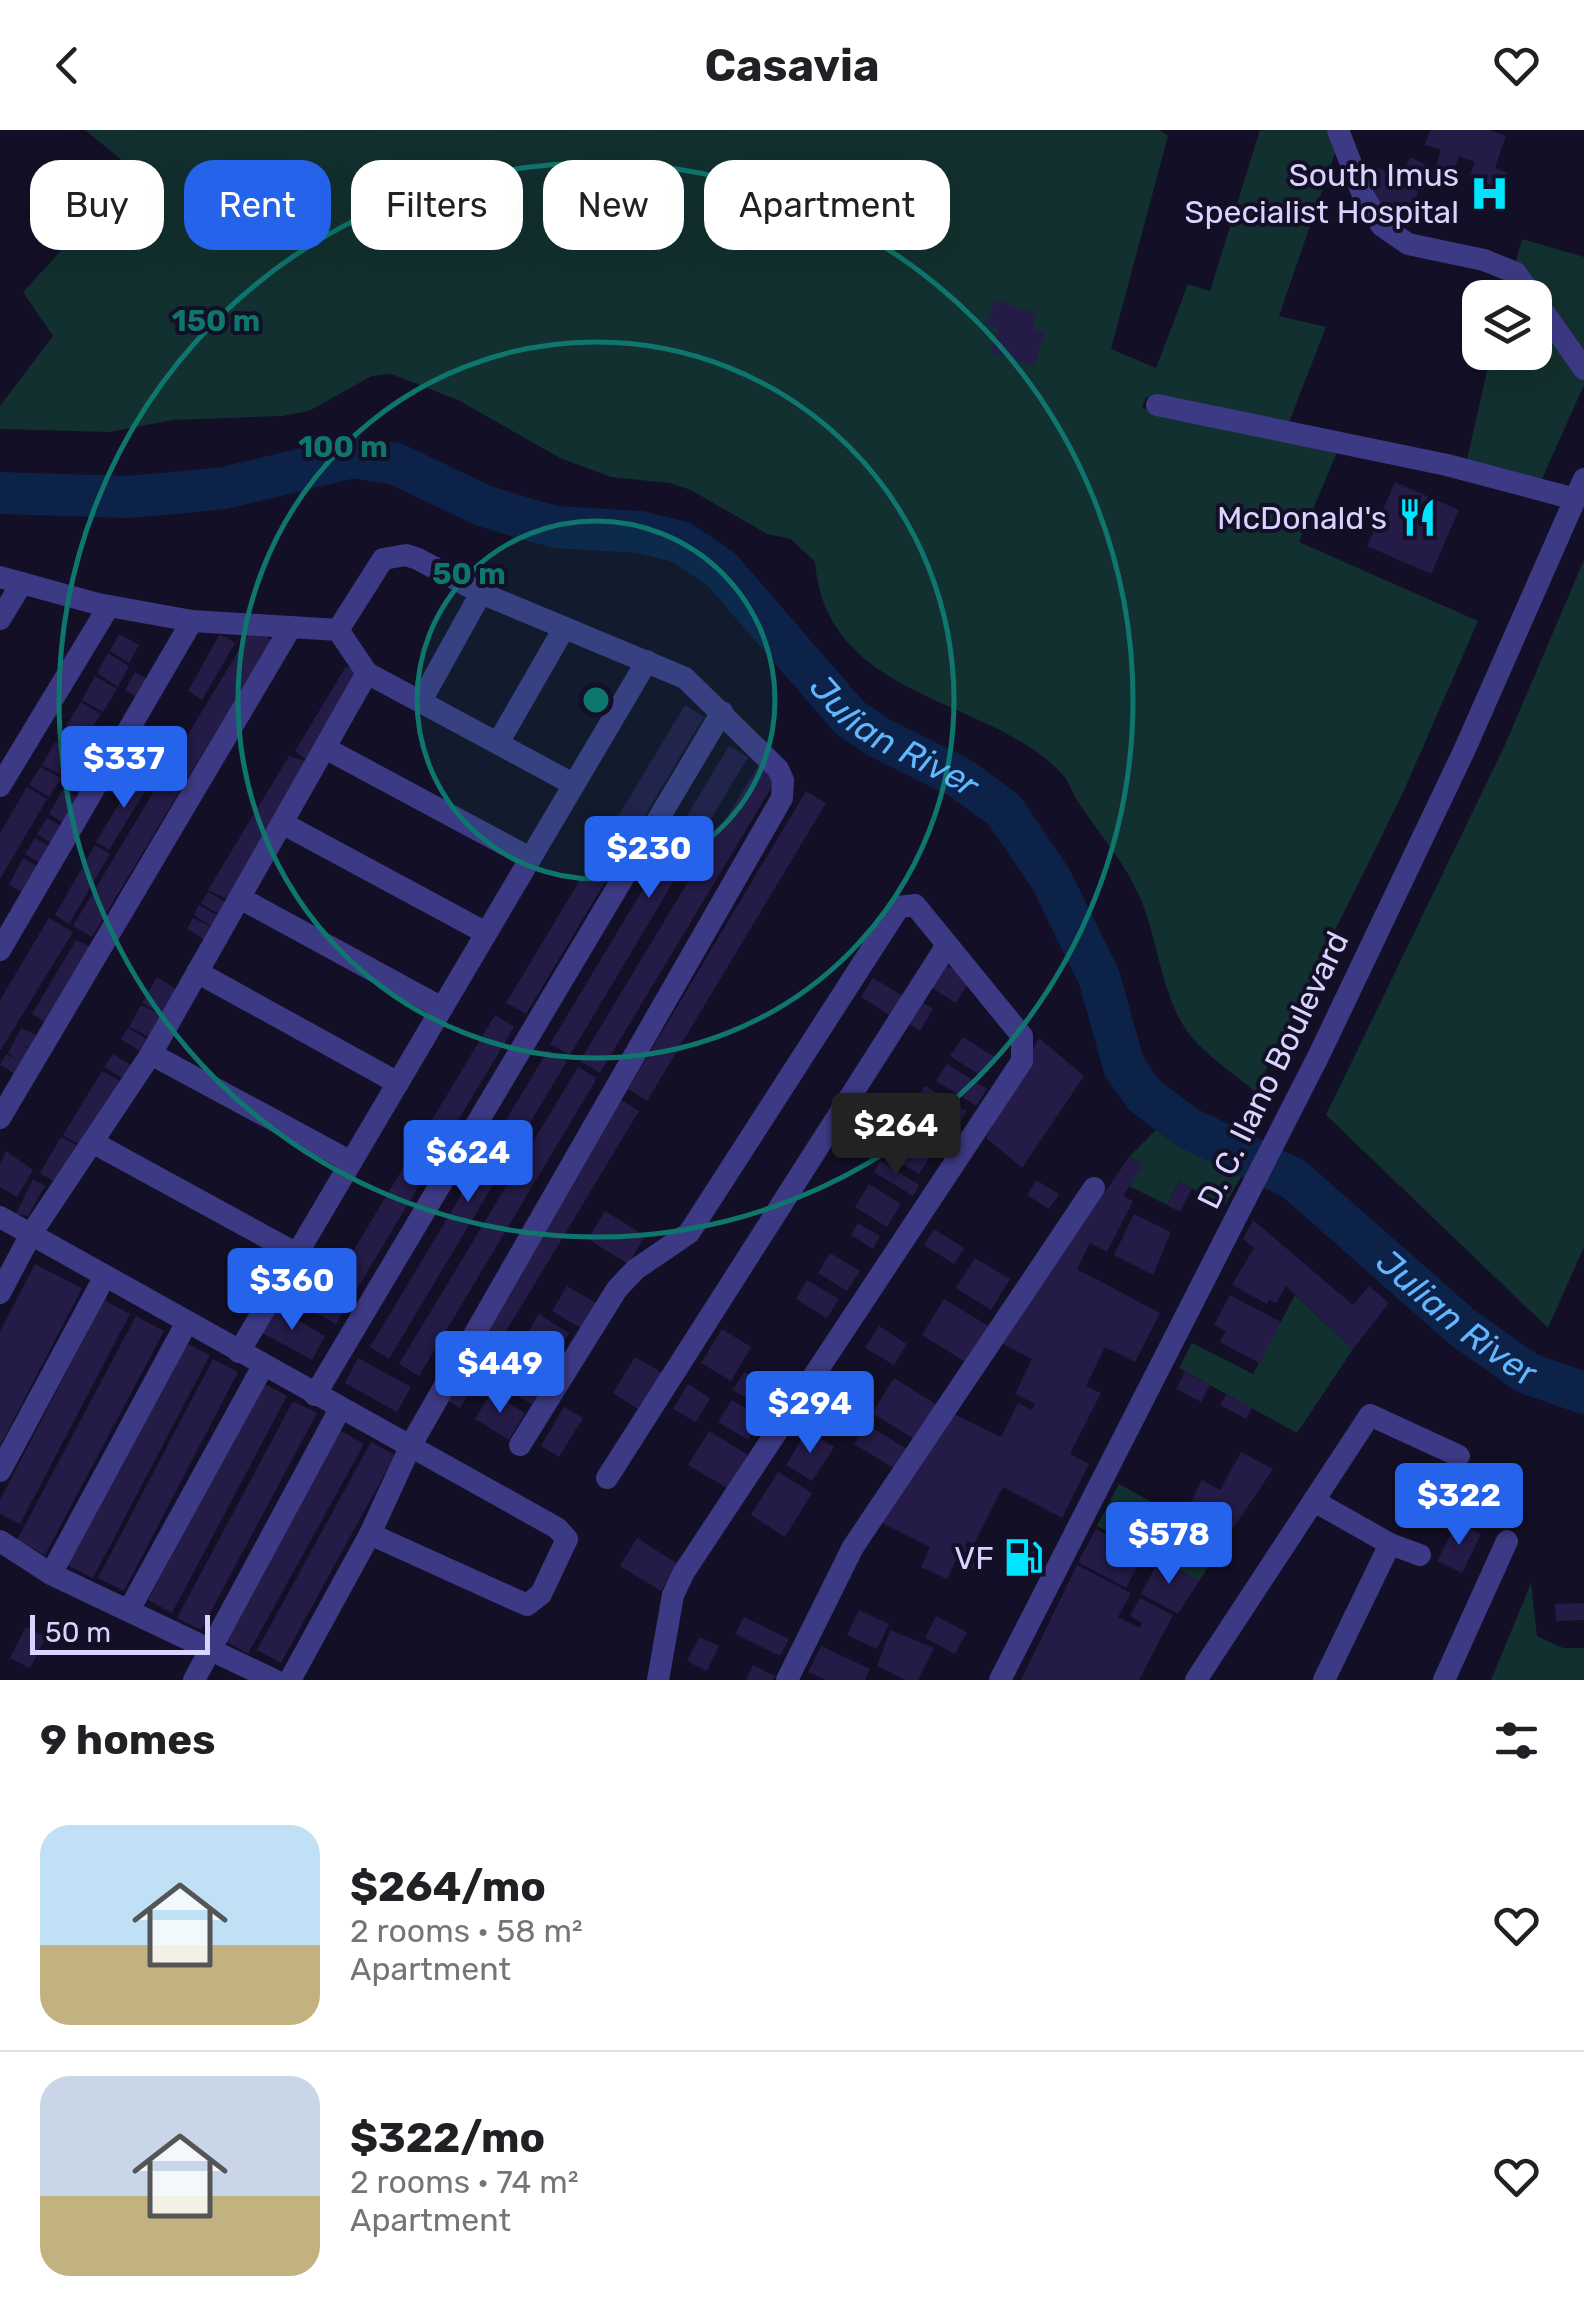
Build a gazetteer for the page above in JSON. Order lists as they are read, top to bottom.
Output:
{
  "streets": {
    "street": ["D. C. Ilano Boulevard"]
  },
  "water": ["Julian River"],
  "places": {
    "hospital": ["South Imus Specialist Hospital"],
    "restaurant": ["McDonald's"],
    "fuel station": ["VF"]
  },
  "scale_bar": "50 m",
  "page": {
    "header": "Casavia",
    "chip": [
      "Buy",
      "Rent",
      "Filters",
      "New",
      "Apartment"
    ],
    "price": [
      "$337",
      "$230",
      "$264",
      "$624",
      "$360",
      "$449",
      "$294",
      "$322",
      "$578"
    ],
    "scale": "50 m",
    "heading": "9 homes",
    "list": [
      {
        "name": "$264/mo",
        "note": "2 rooms · 58 m² · Apartment"
      },
      {
        "name": "$322/mo",
        "note": "2 rooms · 74 m² · Apartment"
      }
    ]
  },
  "rings": ["150 m", "100 m", "50 m"]
}
